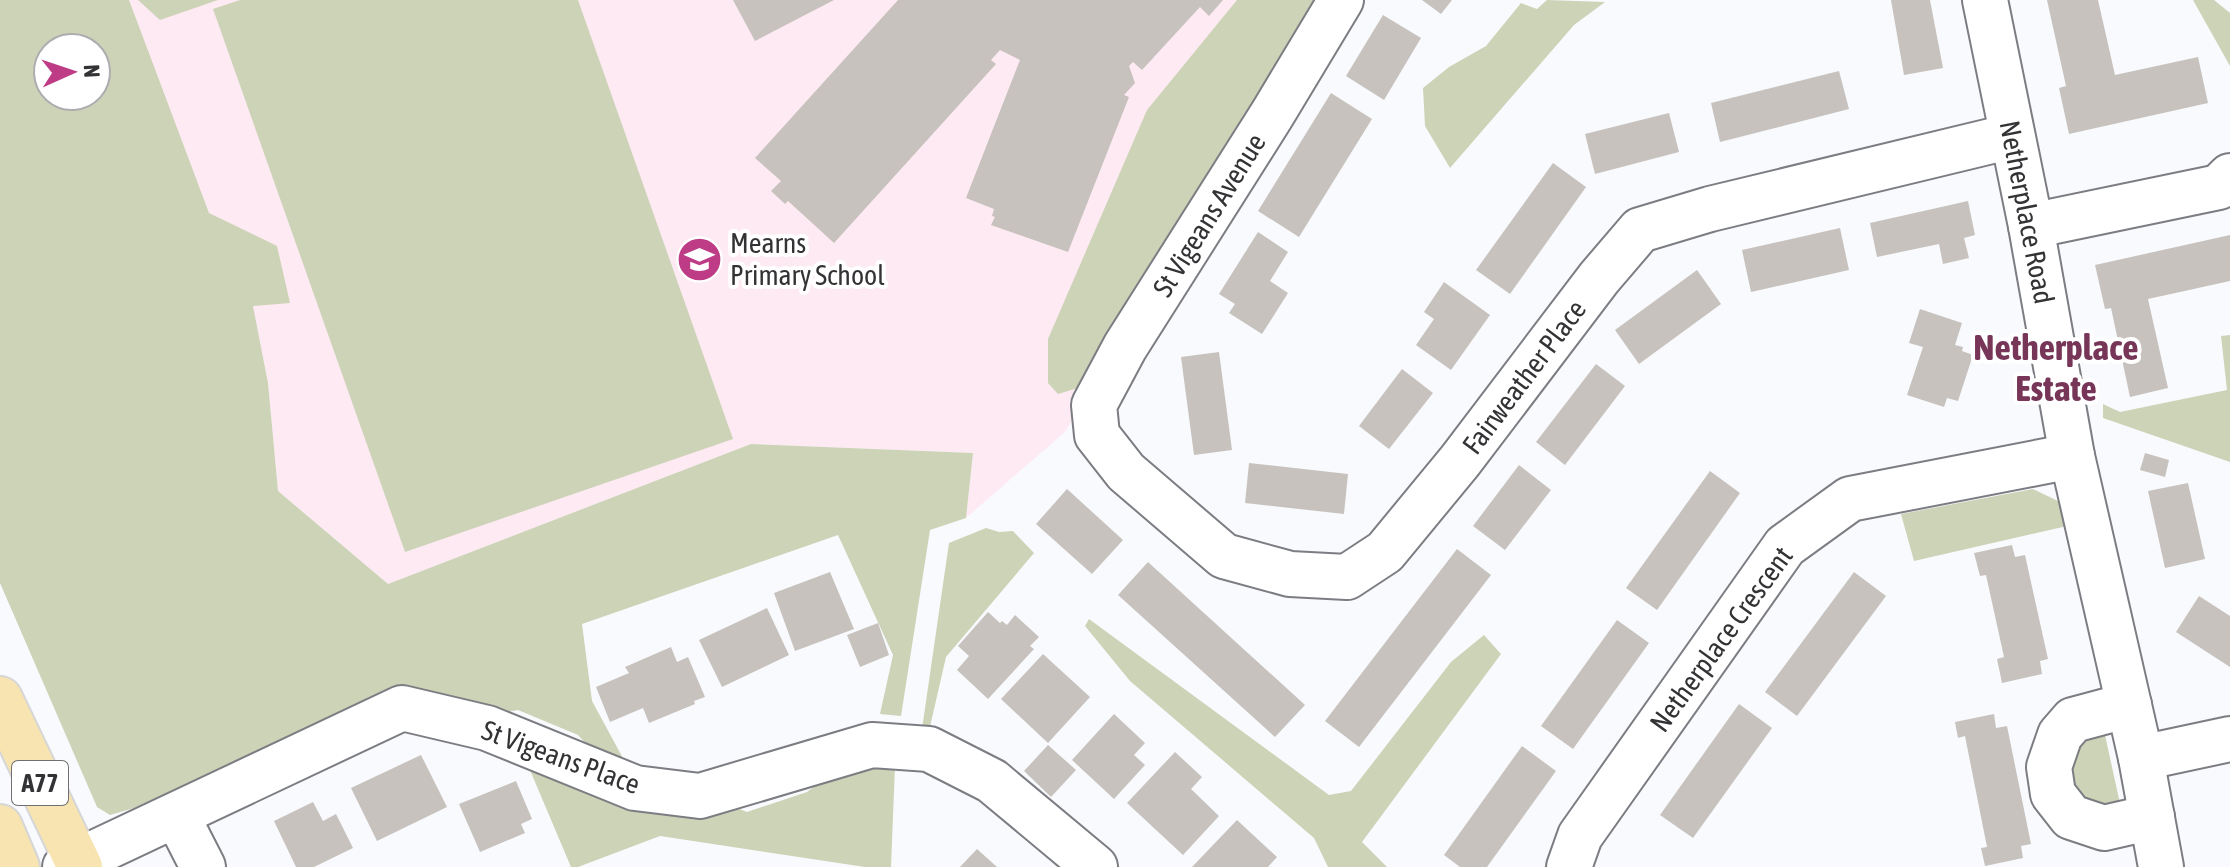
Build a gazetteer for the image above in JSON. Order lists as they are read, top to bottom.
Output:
{
  "streets": {
    "main road": ["A77"],
    "street": [
      "Netherplace Road",
      "St Vigeans Avenue",
      "Fairweather Place",
      "Netherplace Crescent",
      "St Vigeans Place"
    ]
  },
  "crossings": [
    ["Netherplace Road", "Fairweather Place"],
    ["Netherplace Road", "Netherplace Crescent"],
    ["St Vigeans Avenue", "Fairweather Place"],
    ["St Vigeans Place", "A77"]
  ],
  "districts": ["Netherplace Estate"],
  "places": {
    "school or university": ["Mearns Primary School"]
  },
  "north": "right"
}
